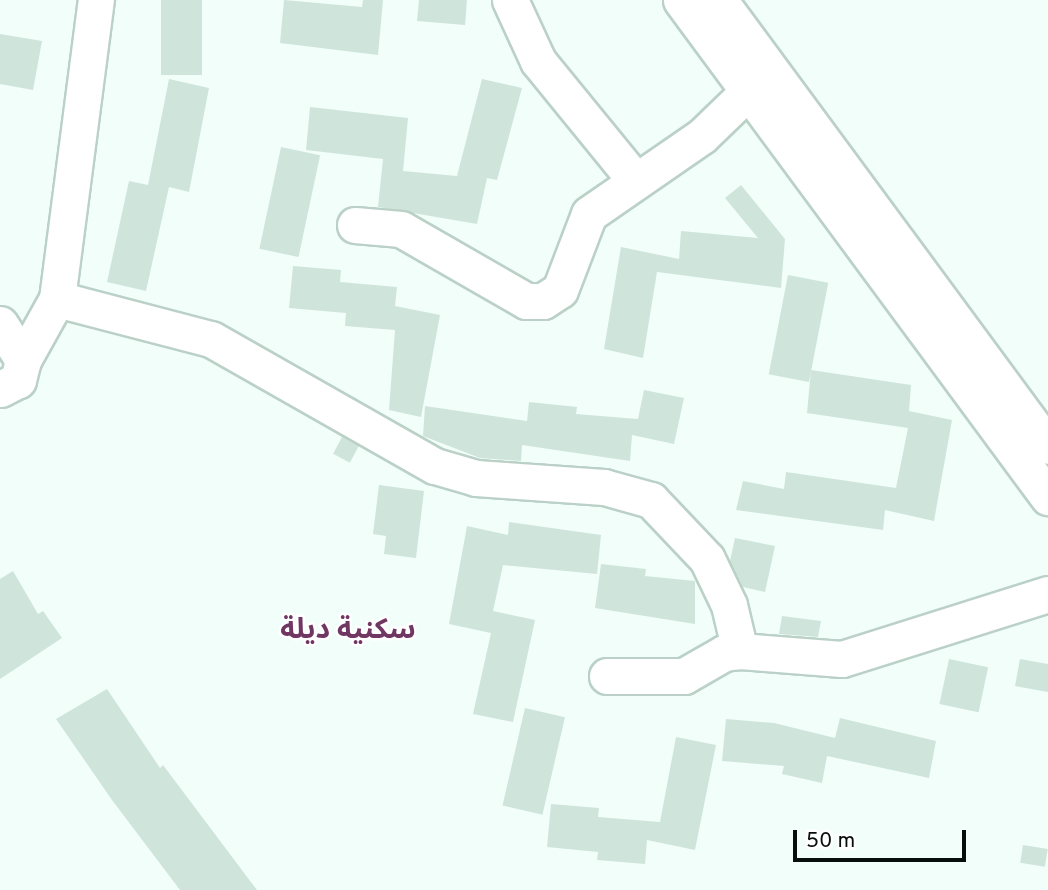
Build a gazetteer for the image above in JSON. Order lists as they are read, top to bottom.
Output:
{
  "districts": ["سكنية ديلة"],
  "scale_bar": "50 m"
}
